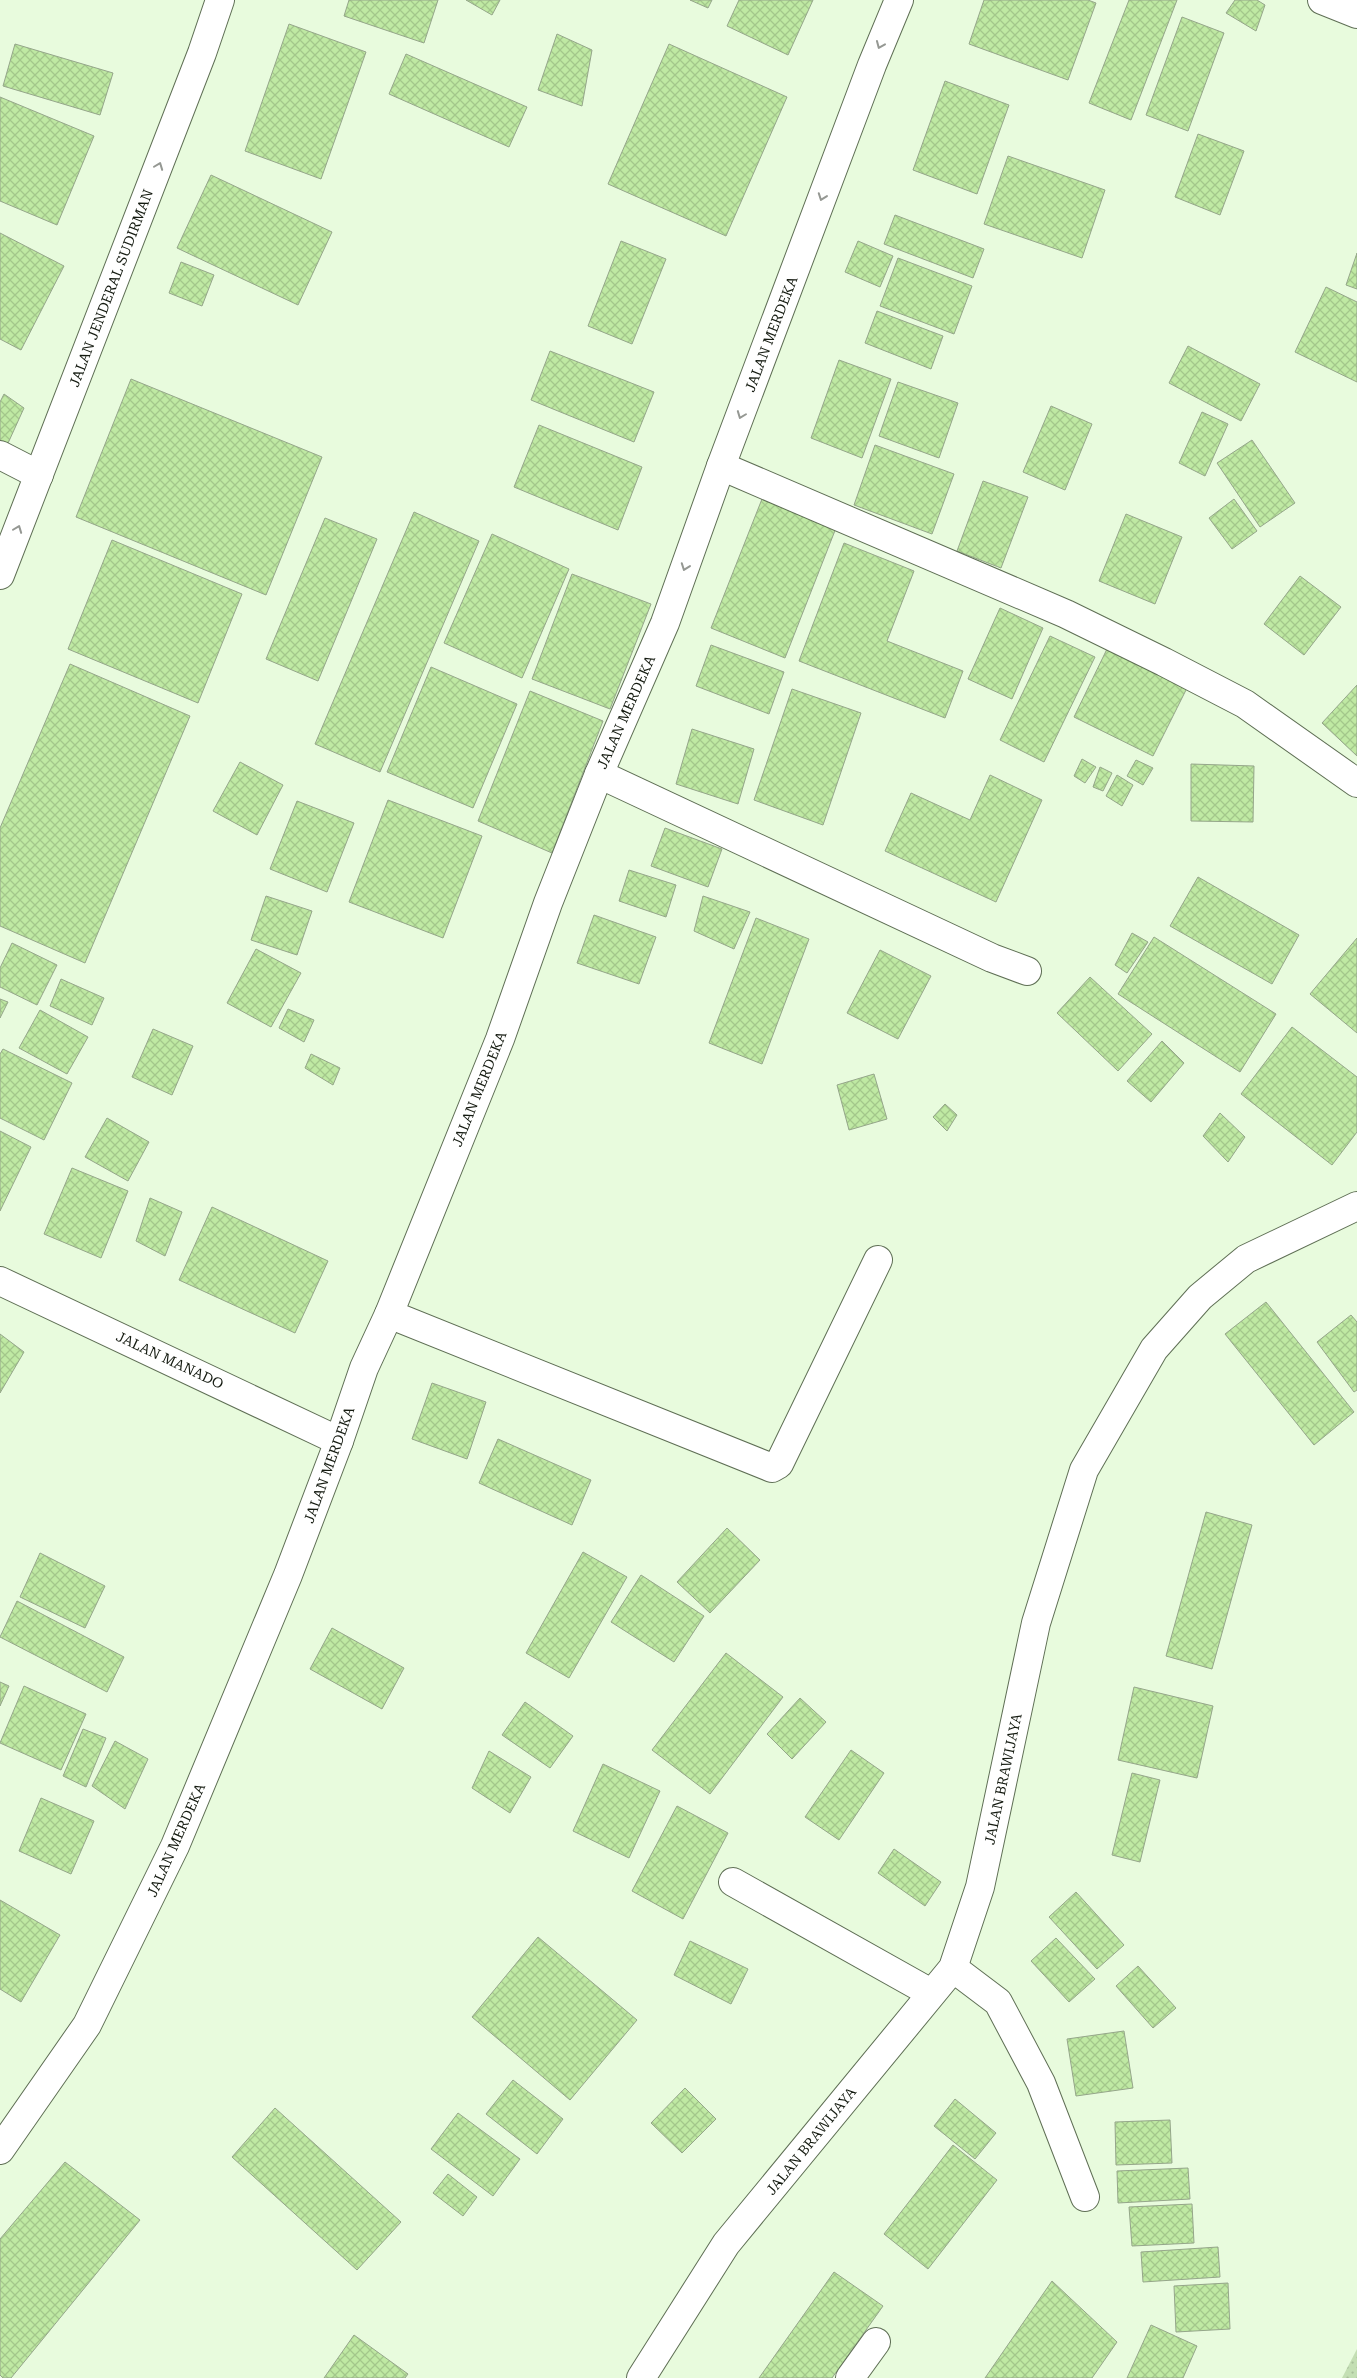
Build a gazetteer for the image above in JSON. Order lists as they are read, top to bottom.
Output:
{
  "streets": {
    "main road": [
      "JALAN JENDERAL SUDIRMAN",
      "JALAN MERDEKA",
      "JALAN MANADO",
      "JALAN BRAWIJAYA"
    ]
  },
  "crossings": [
    ["JALAN MERDEKA", "JALAN MANADO"]
  ],
  "one_way": ["JALAN JENDERAL SUDIRMAN", "JALAN MERDEKA"]
}
